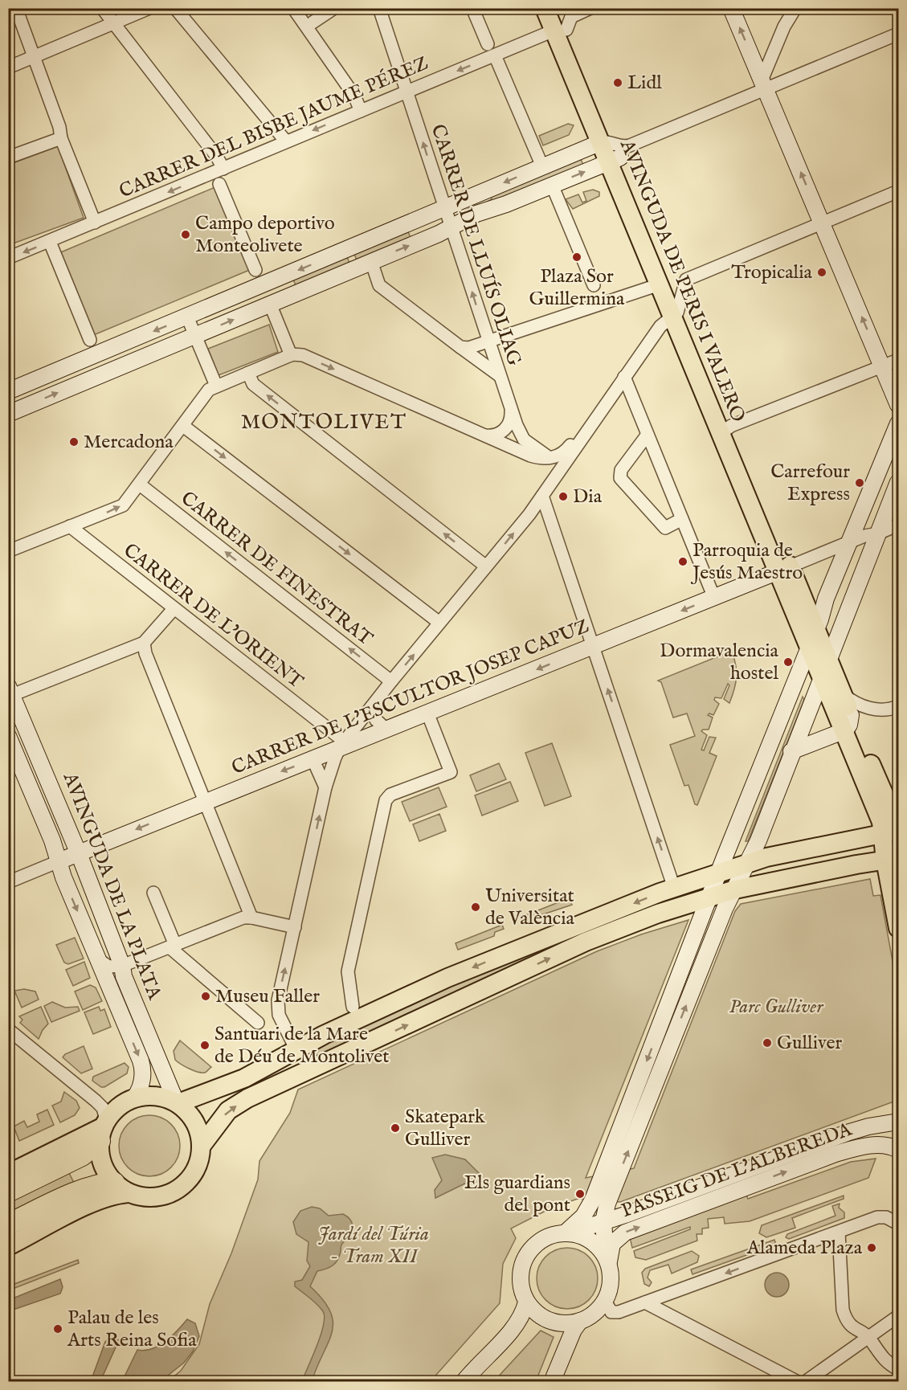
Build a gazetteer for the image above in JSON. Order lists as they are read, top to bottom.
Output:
{
  "streets": {
    "main road": [
      "AVINGUDA DE PERIS I VALERO",
      "CARRER DE L'ESCULTOR JOSEP CAPUZ",
      "AVINGUDA DE LA PLATA",
      "PASSEIG DE L'ALBEREDA"
    ],
    "street": [
      "CARRER DEL BISBE JAUME PÉREZ",
      "CARRER DE LLUÍS OLIAG",
      "CARRER DE FINESTRAT",
      "CARRER DE L’ORIENT"
    ]
  },
  "crossings": [
    ["CARRER DEL BISBE JAUME PÉREZ", "CARRER DE LLUÍS OLIAG"],
    ["CARRER DEL BISBE JAUME PÉREZ", "AVINGUDA DE PERIS I VALERO"],
    ["AVINGUDA DE PERIS I VALERO", "CARRER DE L'ESCULTOR JOSEP CAPUZ"],
    ["CARRER DE L’ORIENT", "CARRER DE L'ESCULTOR JOSEP CAPUZ"],
    ["CARRER DE L'ESCULTOR JOSEP CAPUZ", "AVINGUDA DE LA PLATA"]
  ],
  "one_way": ["CARRER DEL BISBE JAUME PÉREZ", "CARRER DE L'ESCULTOR JOSEP CAPUZ"],
  "districts": ["MONTOLIVET"],
  "parks": ["Parc Gulliver", "Jardí del Túria - Tram XII"],
  "places": [
    "Lidl",
    "Campo deportivo Monteolivete",
    "Plaza Sor Guillermina",
    "Tropicalia",
    "Mercadona",
    "Carrefour Express",
    "Dia",
    "Parroquia de Jesús Maestro",
    "Dormavalencia hostel",
    "Universitat de València",
    "Museu Faller",
    "Gulliver",
    "Santuari de la Mare de Déu de Montolivet",
    "Skatepark Gulliver",
    "Els guardians del pont",
    "Alameda Plaza",
    "Palau de les Arts Reina Sofia"
  ]
}
